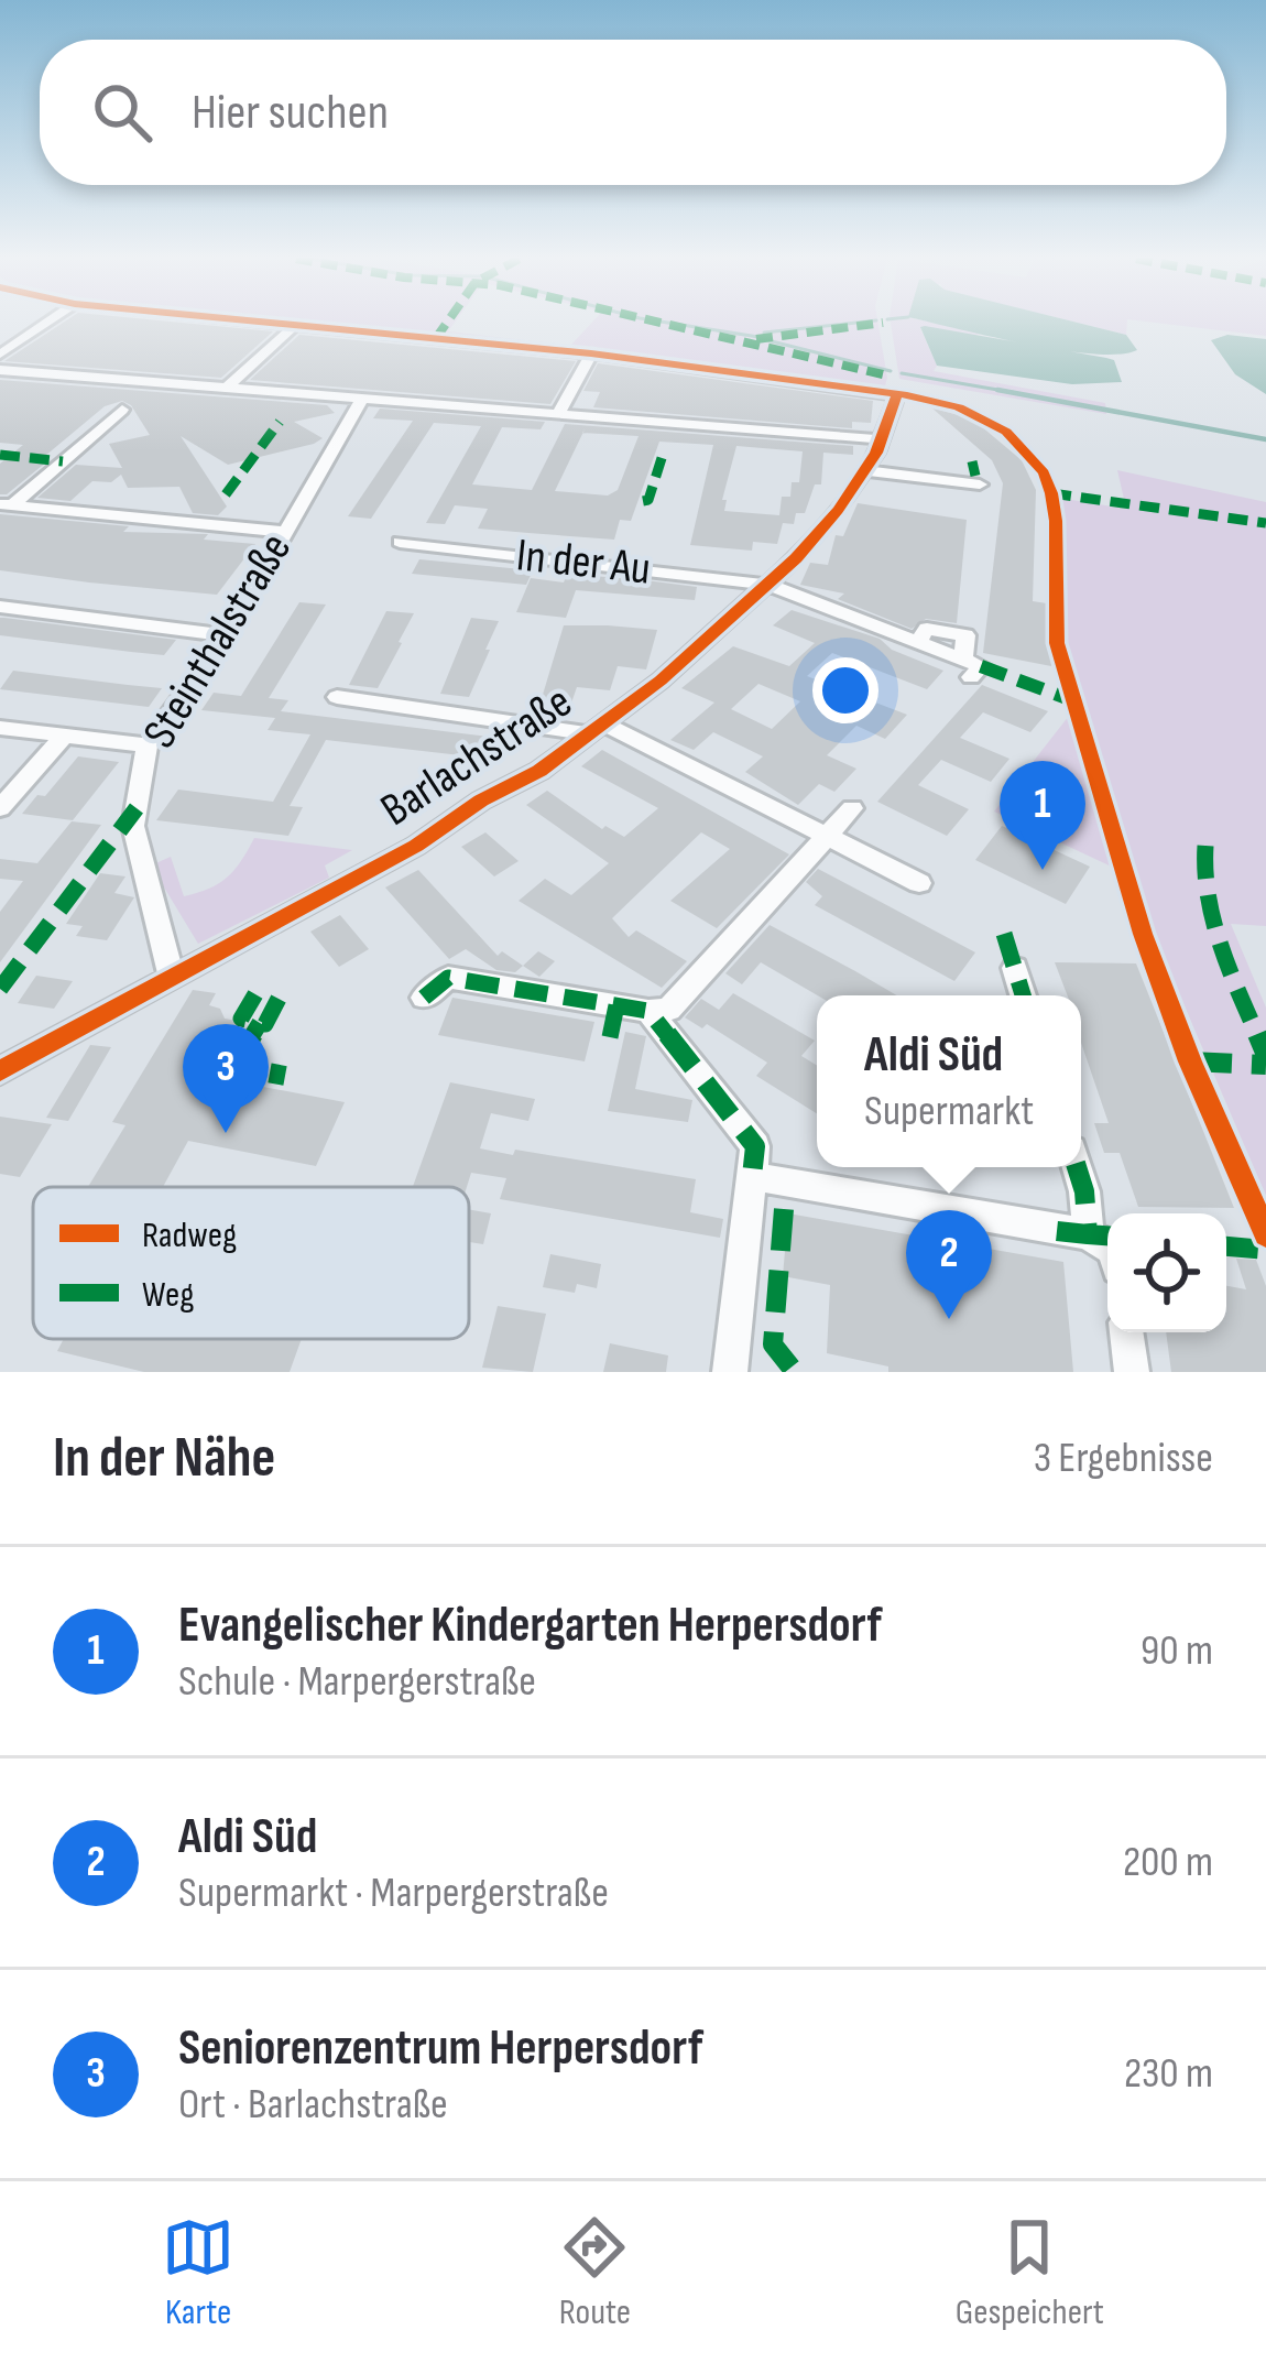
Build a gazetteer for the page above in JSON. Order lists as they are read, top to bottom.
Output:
{
  "streets": {
    "street": ["In der Au", "Steinthalstraße", "Barlachstraße"]
  },
  "crossings": [
    ["In der Au", "Barlachstraße"],
    ["Steinthalstraße", "Barlachstraße"]
  ],
  "legend": ["Radweg", "Weg"],
  "page": {
    "search": "Hier suchen",
    "pins": ["1", "3", "2"],
    "popup": ["Aldi Süd", "Supermarkt"],
    "heading": ["In der Nähe", "3 Ergebnisse"],
    "list": [
      {
        "mark": "1",
        "name": "Evangelischer Kindergarten Herpersdorf",
        "note": "Schule · Marpergerstraße",
        "value": "90 m"
      },
      {
        "mark": "2",
        "name": "Aldi Süd",
        "note": "Supermarkt · Marpergerstraße",
        "value": "200 m"
      },
      {
        "mark": "3",
        "name": "Seniorenzentrum Herpersdorf",
        "note": "Ort · Barlachstraße",
        "value": "230 m"
      }
    ],
    "nav": ["Karte", "Route", "Gespeichert"]
  }
}
